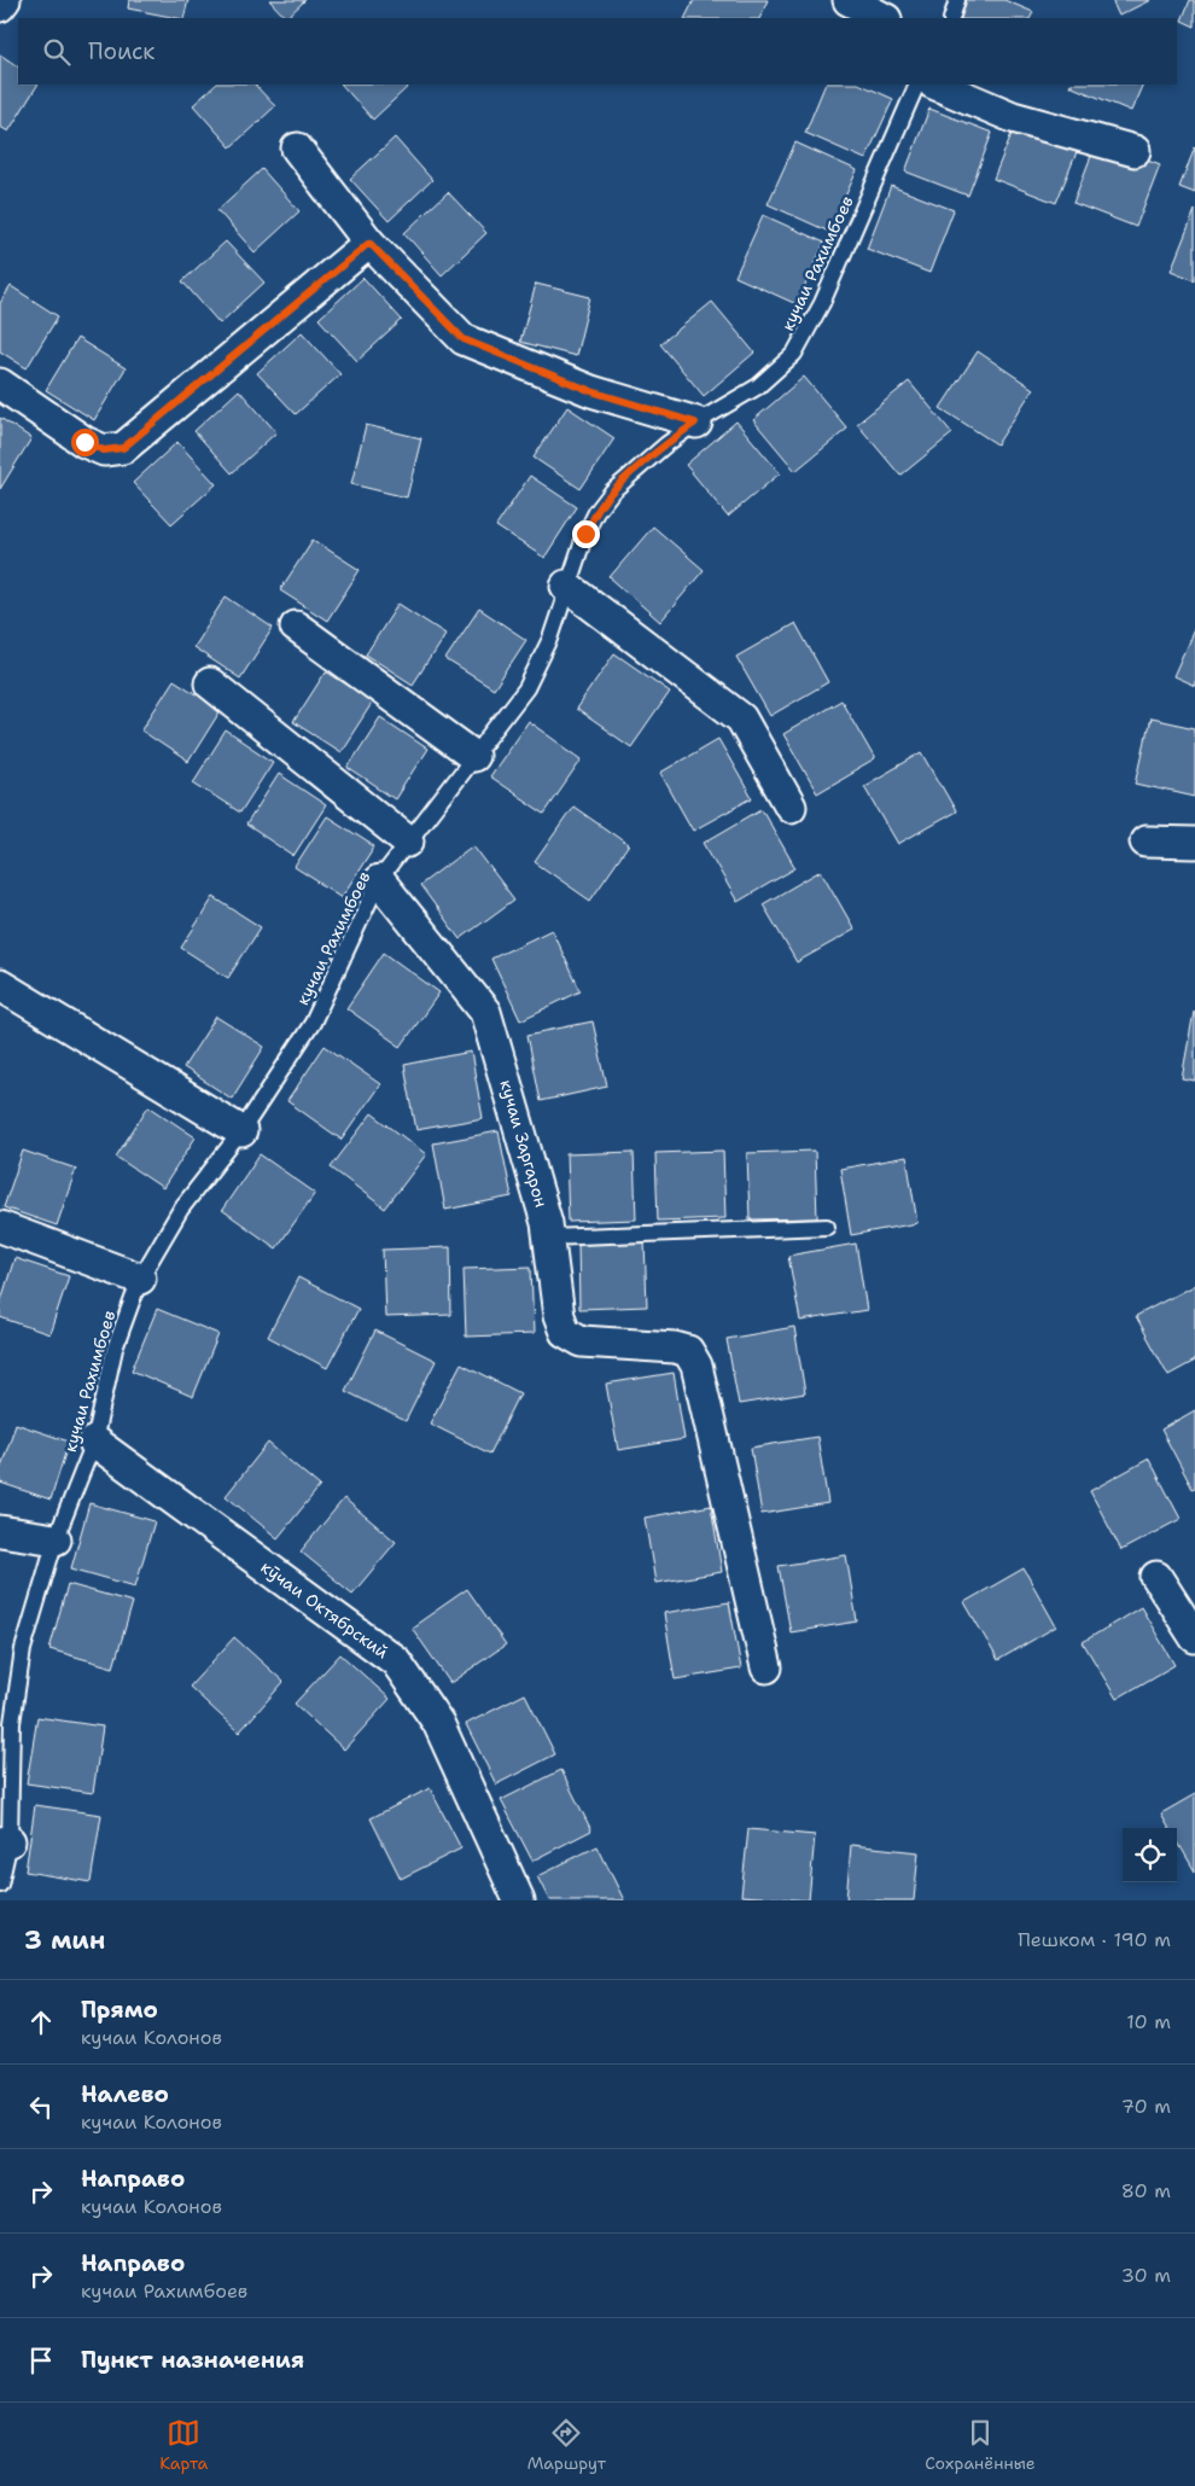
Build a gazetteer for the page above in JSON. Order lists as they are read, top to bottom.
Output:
{
  "streets": {
    "street": ["кучаи Заргарон", "кӯчаи Октябрский"],
    "lane": ["кучаи Рахимбоев"]
  },
  "crossings": [
    ["кучаи Рахимбоев", "кучаи Заргарон"],
    ["кучаи Рахимбоев", "кӯчаи Октябрский"]
  ],
  "page": {
    "search": "Поиск",
    "heading": ["3 мин", "Пешком · 190 m"],
    "list": [
      ["Прямо", "кучаи Колонов", "10 m"],
      ["Налево", "кучаи Колонов", "70 m"],
      ["Направо", "кучаи Колонов", "80 m"],
      ["Направо", "кучаи Рахимбоев", "30 m"],
      "Пункт назначения"
    ],
    "nav": ["Карта", "Маршрут", "Сохранённые"]
  }
}
